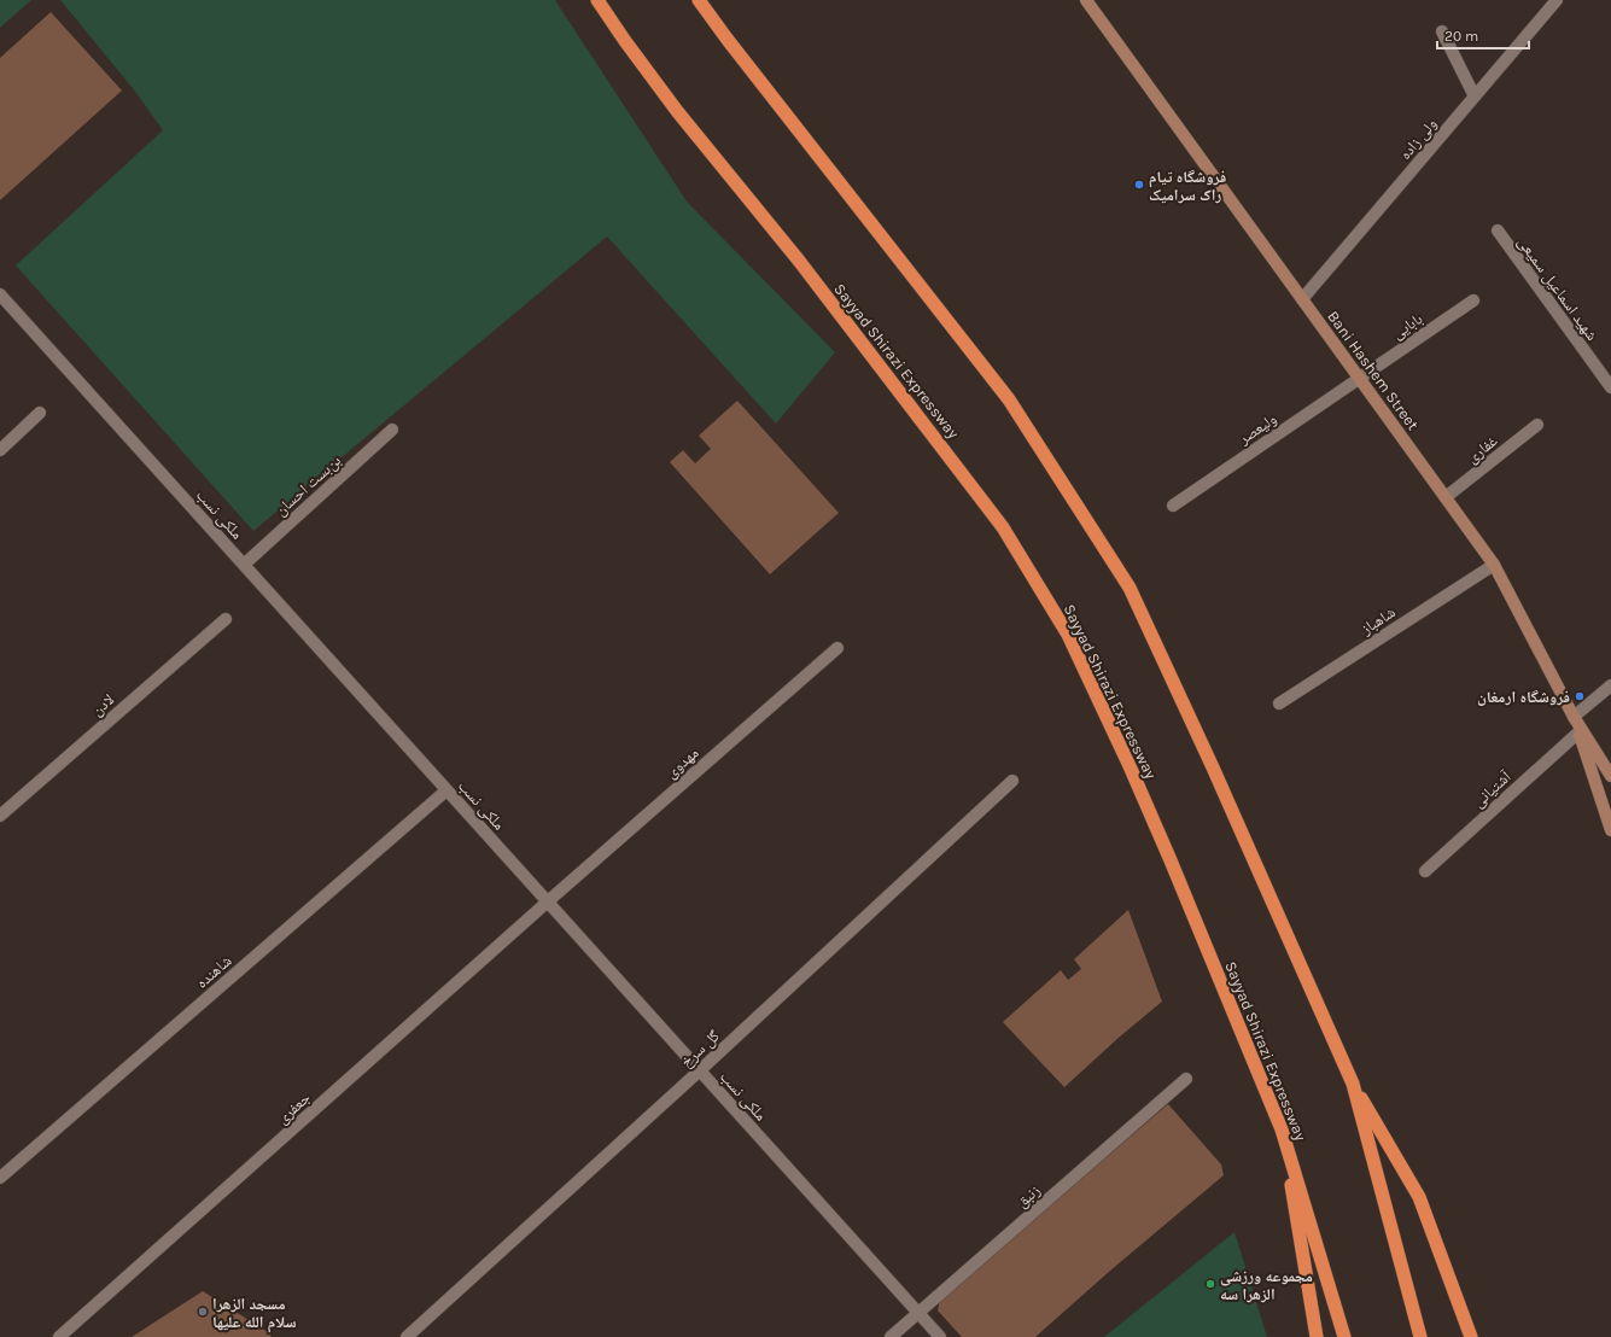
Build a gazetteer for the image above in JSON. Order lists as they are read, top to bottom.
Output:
{
  "streets": {
    "highway": ["Sayyad Shirazi Expressway"],
    "main road": ["Bani Hashem Street"],
    "street": [
      "ولی زاده",
      "شهید اسماعیل سمیعی",
      "بابایی",
      "ولیعصر",
      "غفاری",
      "بن‌بست احسان",
      "ملکی نسب",
      "شاهباز",
      "لادن",
      "مهدوی",
      "آشتیانی",
      "شاهنده",
      "گل سرخ",
      "جعفری",
      "زنبق"
    ]
  },
  "crossings": [
    ["ولی زاده", "Bani Hashem Street"],
    ["بابایی", "Bani Hashem Street"],
    ["بابایی", "ولیعصر"],
    ["Bani Hashem Street", "ولیعصر"],
    ["Bani Hashem Street", "غفاری"],
    ["Bani Hashem Street", "شاهباز"],
    ["بن‌بست احسان", "ملکی نسب"],
    ["ملکی نسب", "مهدوی"],
    ["ملکی نسب", "شاهنده"],
    ["ملکی نسب", "گل سرخ"],
    ["ملکی نسب", "جعفری"],
    ["ملکی نسب", "زنبق"],
    ["مهدوی", "جعفری"]
  ],
  "places": [
    "فروشگاه تیام راک سرامیک",
    "فروشگاه ارمغان",
    "مجموعه ورزشی الزهرا سه",
    "مسجد الزهرا سلام الله علیها"
  ],
  "scale_bar": "20 m"
}
